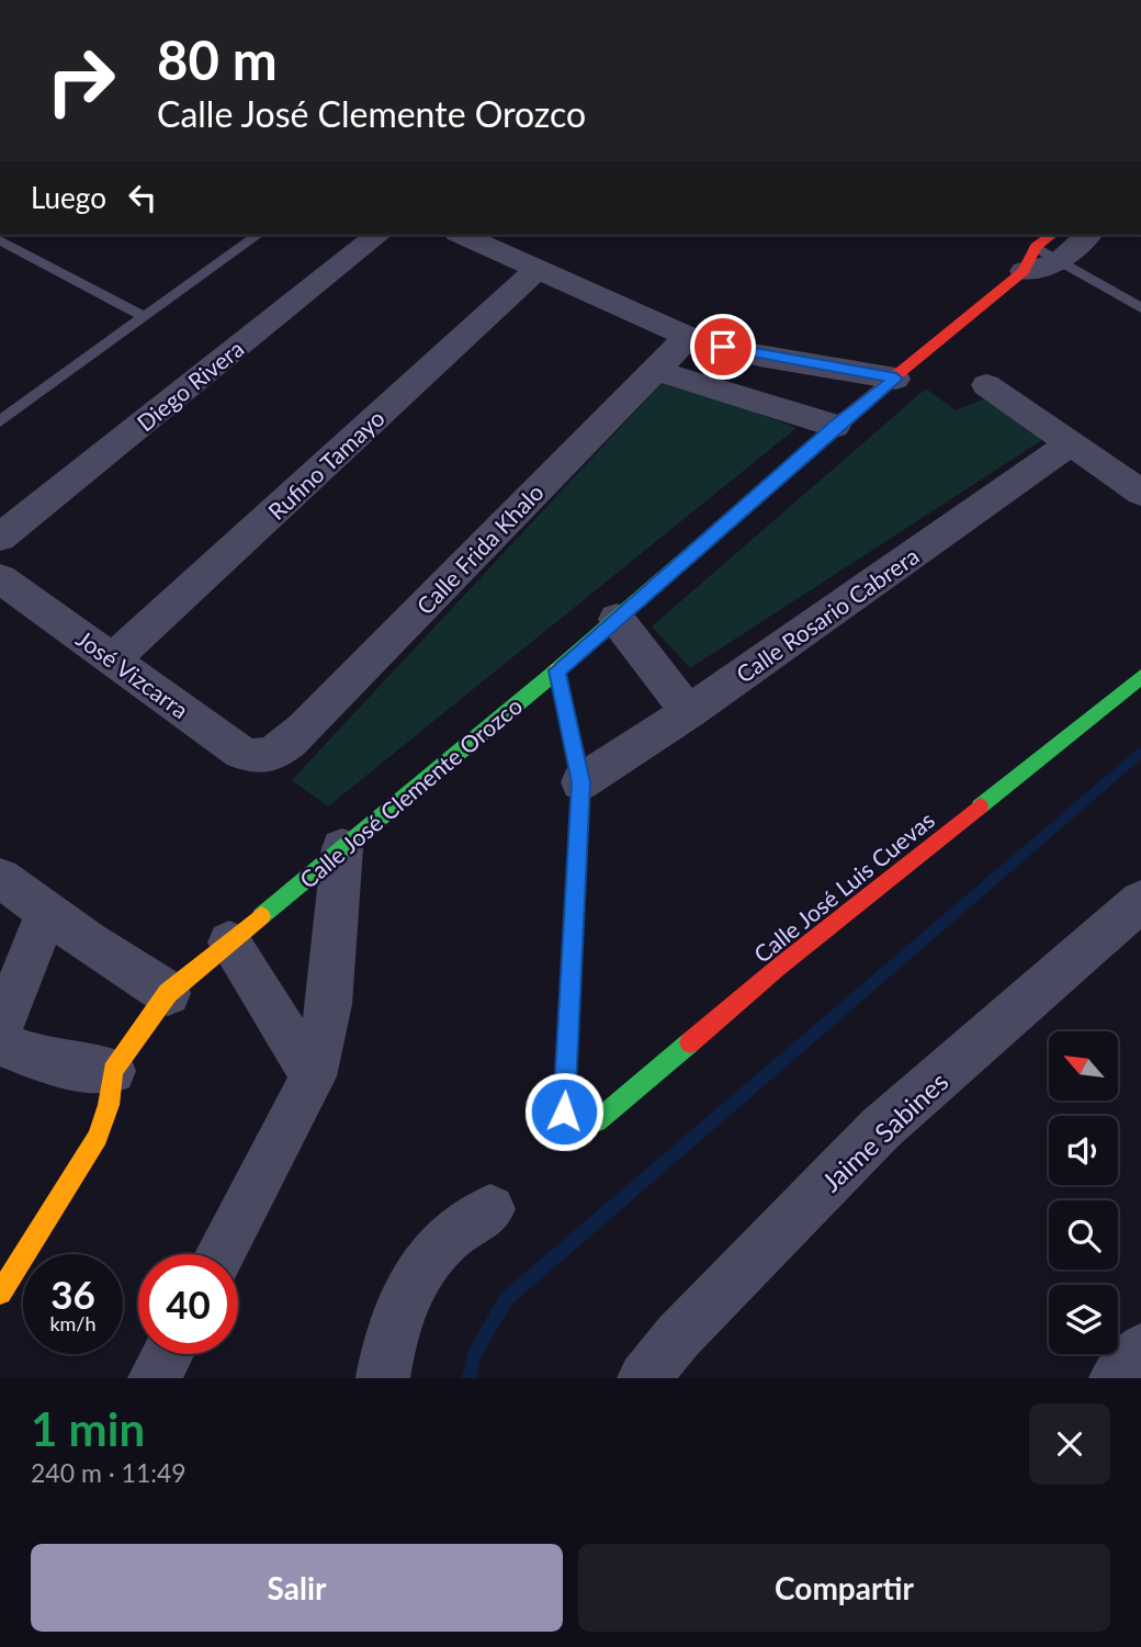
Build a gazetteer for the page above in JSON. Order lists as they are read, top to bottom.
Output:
{
  "streets": {
    "street": [
      "Diego Rivera",
      "Rufino Tamayo",
      "Calle Frida Khalo",
      "Calle Rosario Cabrera",
      "José Vizcarra",
      "Calle José Clemente Orozco",
      "Calle José Luis Cuevas",
      "Jaime Sabines"
    ]
  },
  "crossings": [
    ["Rufino Tamayo", "José Vizcarra"],
    ["Calle Frida Khalo", "José Vizcarra"],
    ["Calle Rosario Cabrera", "Calle José Luis Cuevas"]
  ],
  "north": "top left",
  "page": {
    "turn": ["80 m", "Calle José Clemente Orozco"],
    "then": "Luego",
    "speed": "36 km/h",
    "limit": "40",
    "heading": ["1 min", "240 m · 11:49"],
    "buttons": ["Salir", "Compartir"]
  }
}
